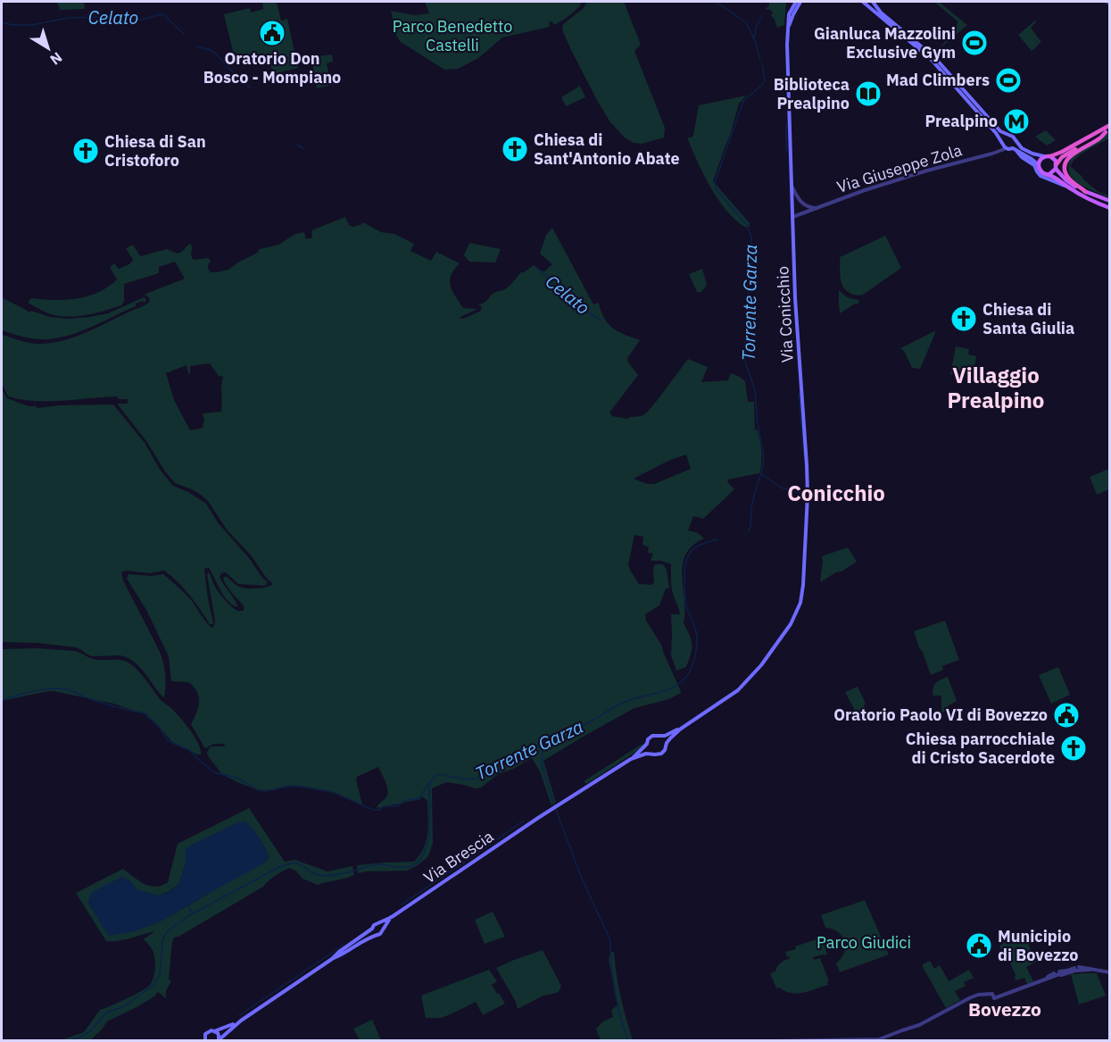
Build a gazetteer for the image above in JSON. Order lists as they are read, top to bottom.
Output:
{
  "streets": {
    "main road": ["Via Conicchio", "Via Brescia"],
    "street": ["Via Giuseppe Zola"]
  },
  "crossings": [
    ["Via Giuseppe Zola", "Via Conicchio"]
  ],
  "districts": ["Villaggio Prealpino", "Conicchio", "Bovezzo"],
  "water": ["Celato", "Torrente Garza"],
  "parks": ["Parco Benedetto Castelli", "Parco Giudici"],
  "places": {
    "public building": ["Oratorio Don Bosco - Mompiano", "Oratorio Paolo VI di Bovezzo", "Municipio di Bovezzo"],
    "sports": ["Gianluca Mazzolini Exclusive Gym", "Mad Climbers"],
    "library": ["Biblioteca Prealpino"],
    "metro station": ["Prealpino"],
    "church": [
      "Chiesa di Sant'Antonio Abate",
      "Chiesa di San Cristoforo",
      "Chiesa di Santa Giulia",
      "Chiesa parrocchiale di Cristo Sacerdote"
    ]
  },
  "north": "bottom right"
}
